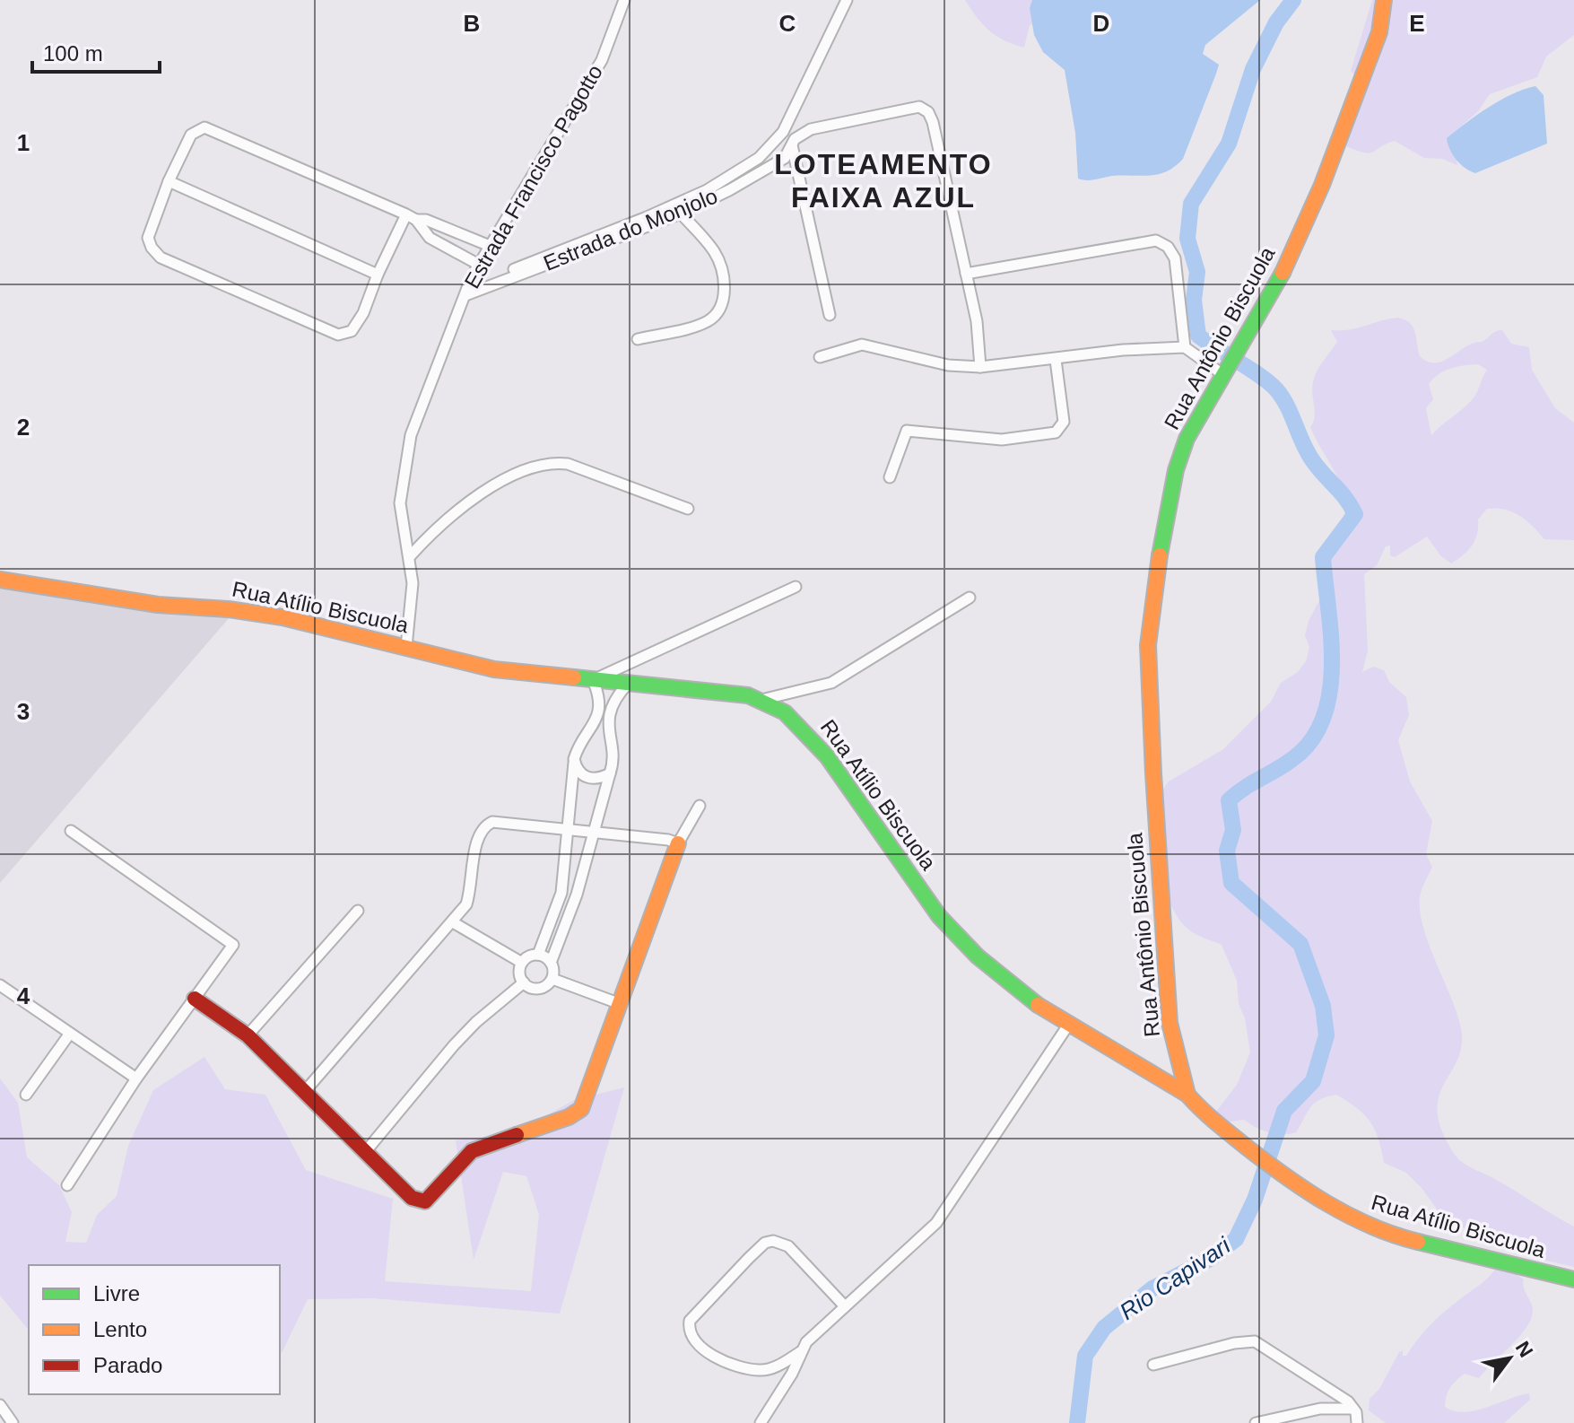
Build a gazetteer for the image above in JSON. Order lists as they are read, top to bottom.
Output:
{
  "streets": {
    "street": [
      "Estrada Francisco Pagotto",
      "Estrada do Monjolo",
      "Rua Antônio Biscuola",
      "Rua Atílio Biscuola"
    ]
  },
  "crossings": [
    ["Estrada Francisco Pagotto", "Estrada do Monjolo"],
    ["Estrada Francisco Pagotto", "Rua Atílio Biscuola"],
    ["Rua Antônio Biscuola", "Rua Atílio Biscuola"]
  ],
  "districts": ["LOTEAMENTO FAIXA AZUL"],
  "water": ["Rio Capivari"],
  "legend": ["Livre", "Lento", "Parado"],
  "scale_bar": "100 m",
  "north": "top right",
  "grid": {
    "columns": [
      "B",
      "C",
      "D",
      "E"
    ],
    "rows": [
      "1",
      "2",
      "3",
      "4"
    ]
  }
}
